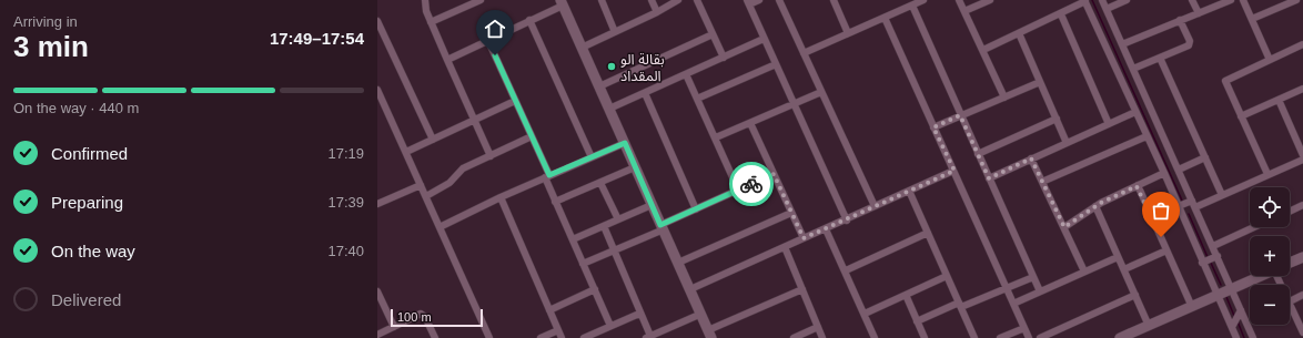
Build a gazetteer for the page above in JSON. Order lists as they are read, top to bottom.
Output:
{
  "places": ["بقالة الو المقداد"],
  "scale_bar": "100 m",
  "page": {
    "heading": ["3 min", "Arriving in", "17:49–17:54"],
    "bar": "On the way · 440 m",
    "list": [
      ["Confirmed", "17:19"],
      ["Preparing", "17:39"],
      ["On the way", "17:40"],
      "Delivered"
    ],
    "map_buttons": ["+", "−"],
    "scale": "100 m"
  }
}
